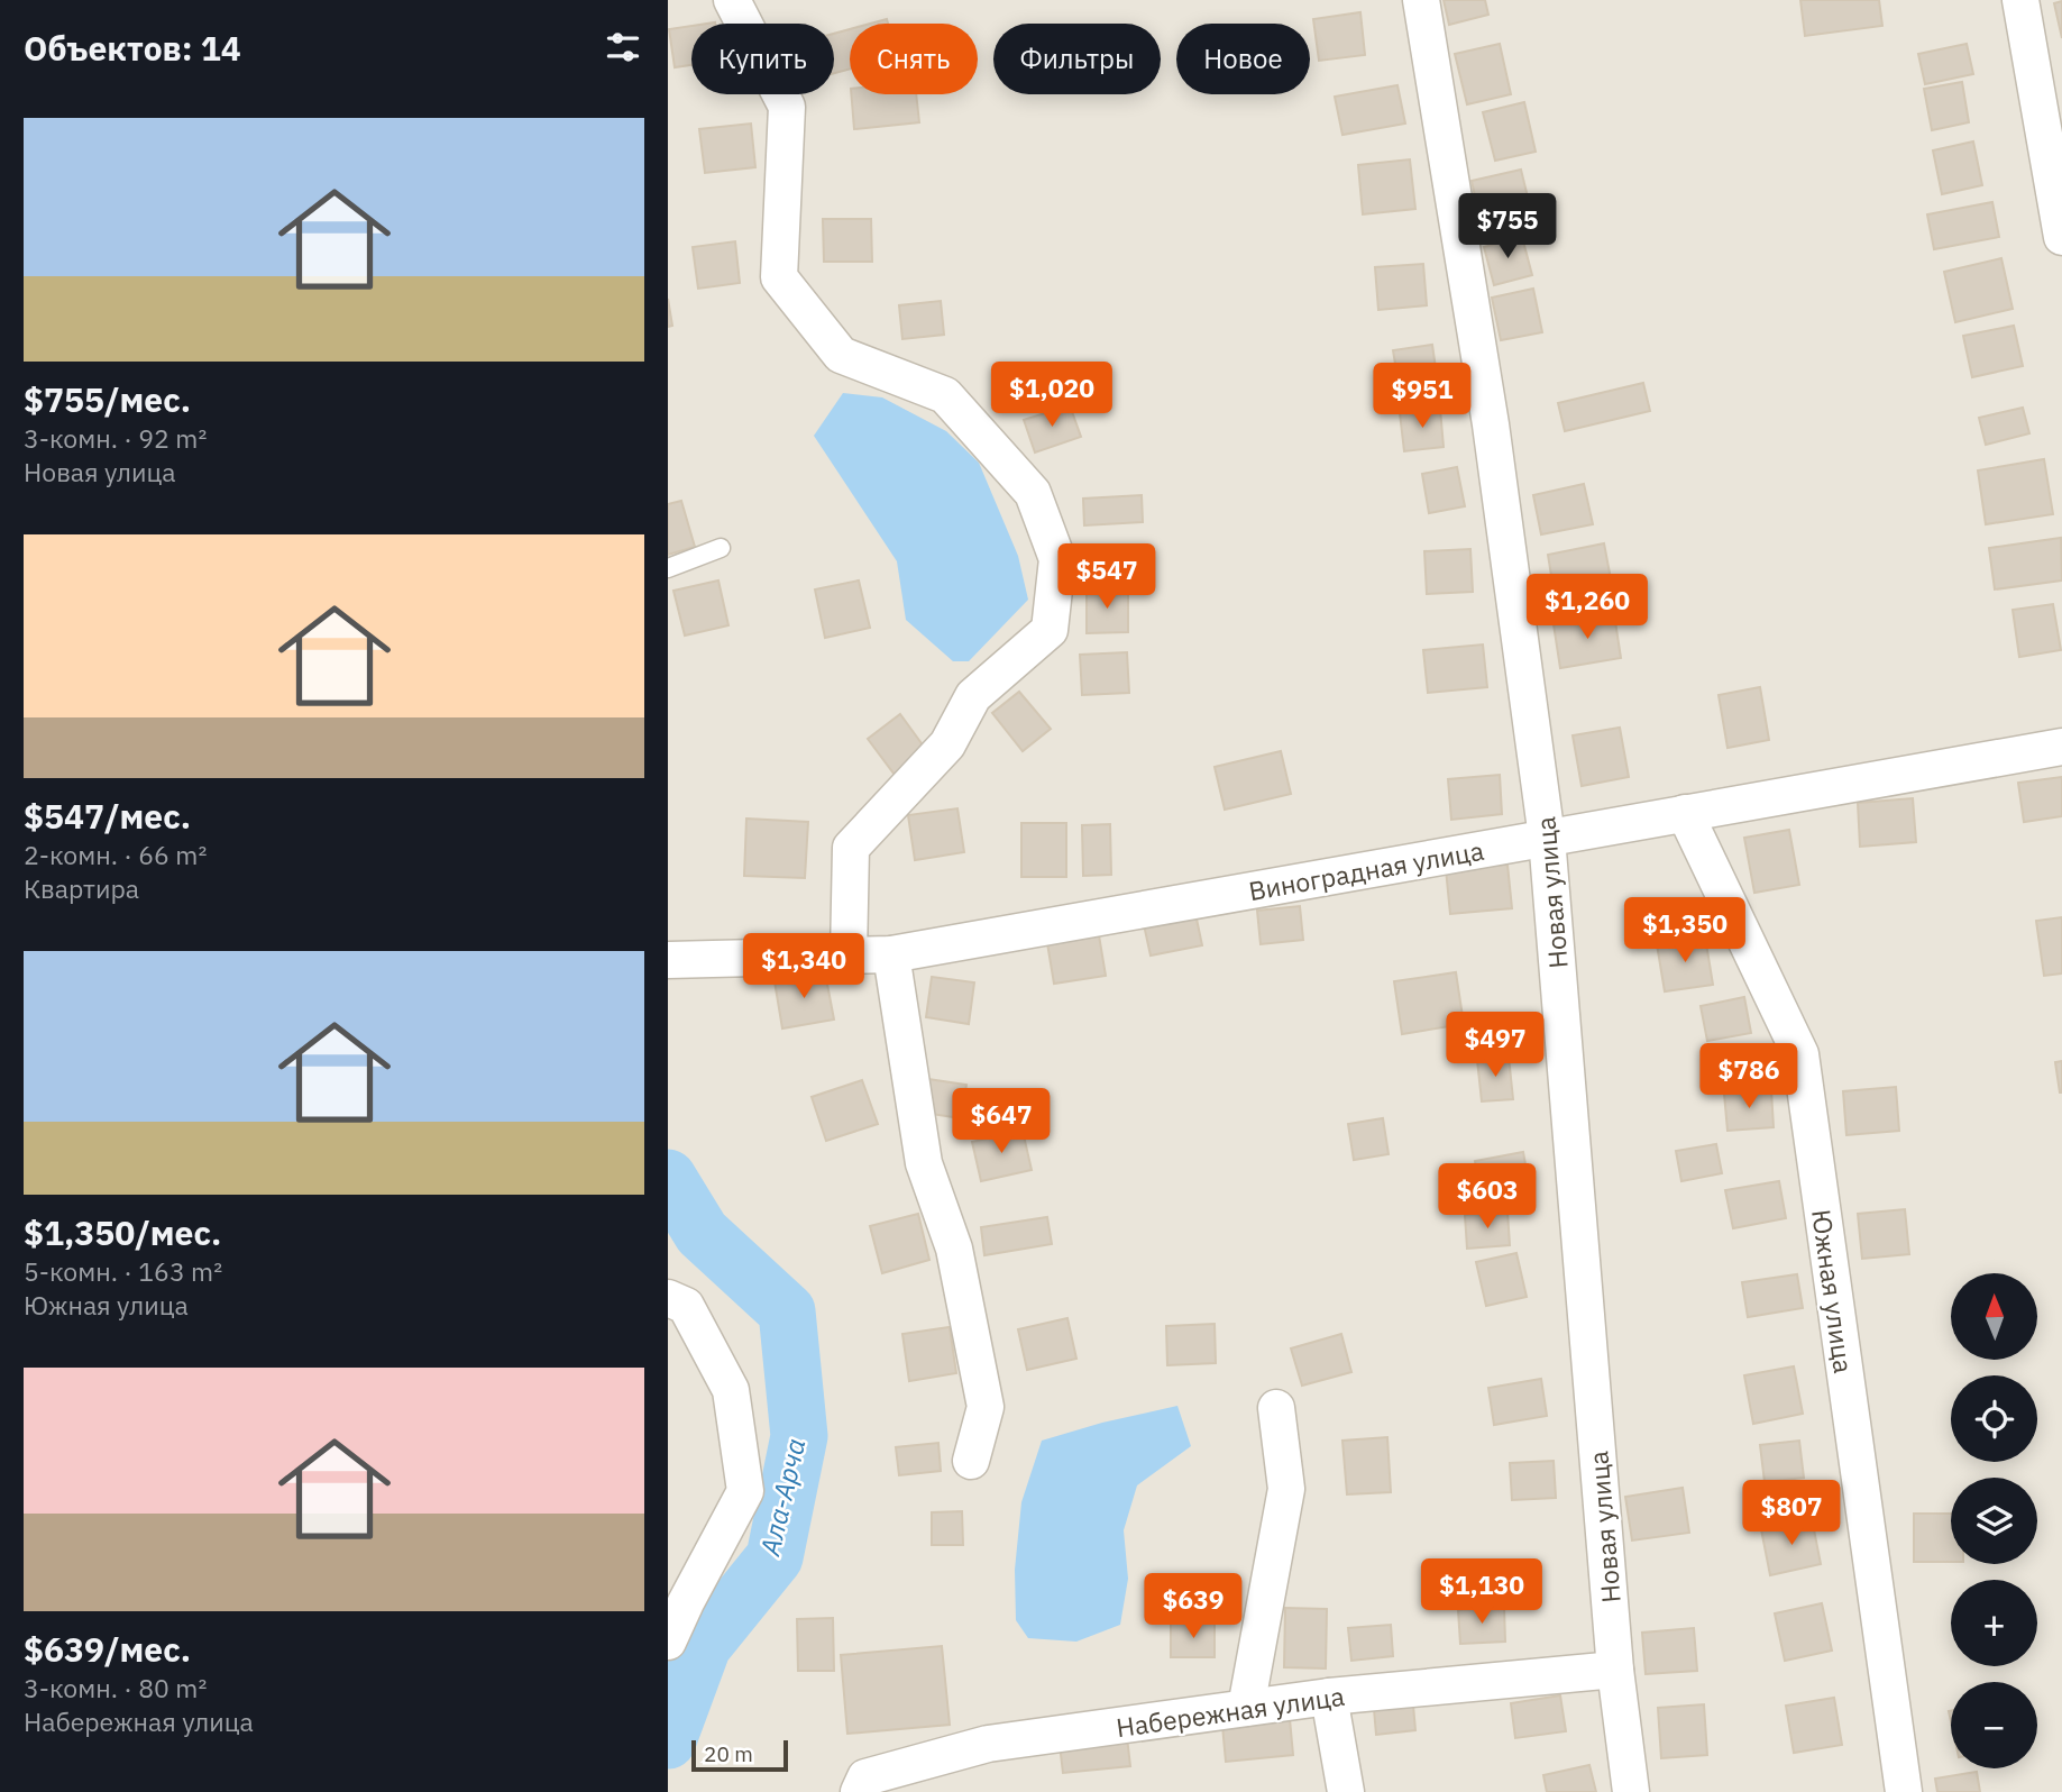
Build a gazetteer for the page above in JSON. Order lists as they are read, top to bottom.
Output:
{
  "streets": {
    "street": [
      "Виноградная улица",
      "Новая улица",
      "Южная улица",
      "Набережная улица"
    ]
  },
  "crossings": [
    ["Виноградная улица", "Новая улица"],
    ["Виноградная улица", "Южная улица"],
    ["Новая улица", "Набережная улица"]
  ],
  "water": ["Ала-Арча"],
  "scale_bar": "20 m",
  "north": "top",
  "page": {
    "heading": "Объектов: 14",
    "chip": [
      "Купить",
      "Снять",
      "Фильтры",
      "Новое"
    ],
    "list": [
      {
        "name": "$755/мес.",
        "note": "3-комн. · 92 m² · Новая улица"
      },
      {
        "name": "$547/мес.",
        "note": "2-комн. · 66 m² · Квартира"
      },
      {
        "name": "$1,350/мес.",
        "note": "5-комн. · 163 m² · Южная улица"
      },
      {
        "name": "$639/мес.",
        "note": "3-комн. · 80 m² · Набережная улица"
      }
    ],
    "price": [
      "$755",
      "$1,020",
      "$951",
      "$547",
      "$1,260",
      "$1,350",
      "$1,340",
      "$497",
      "$786",
      "$647",
      "$603",
      "$807",
      "$1,130",
      "$639"
    ],
    "map_buttons": ["+", "−"],
    "scale": "20 m"
  }
}
